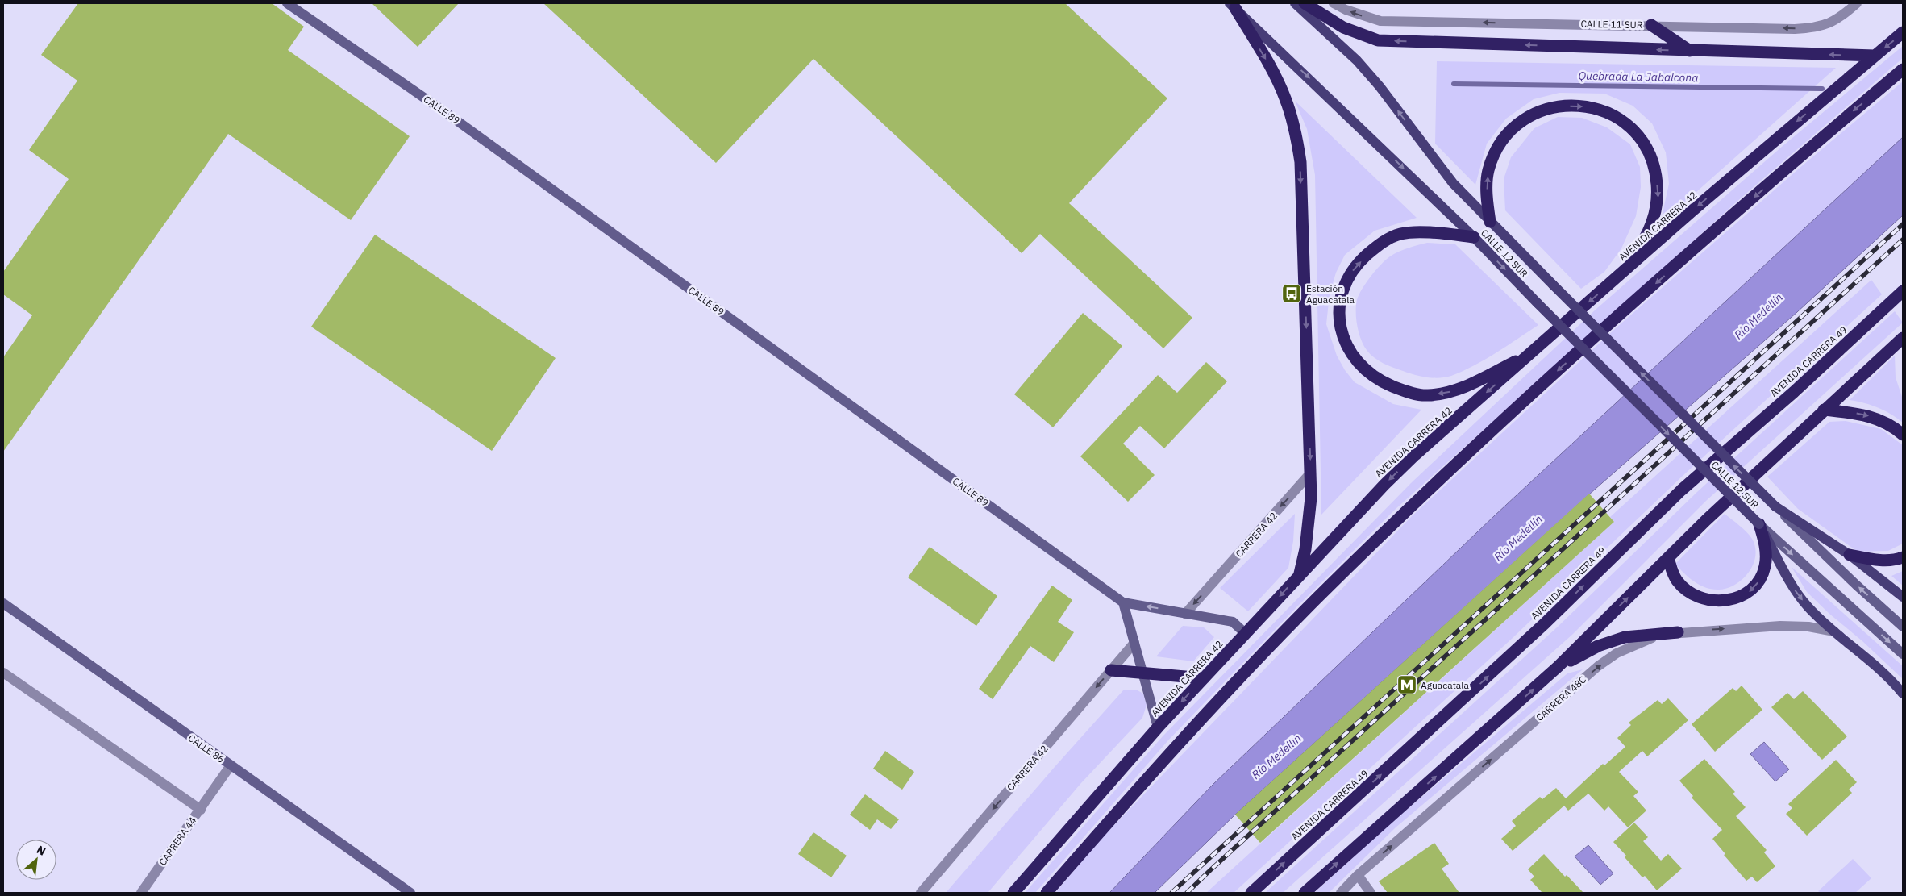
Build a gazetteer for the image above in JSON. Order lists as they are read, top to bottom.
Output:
{
  "streets": {
    "highway": ["AVENIDA CARRERA 42", "AVENIDA CARRERA 49"],
    "main road": ["CALLE 12 SUR"],
    "street": [
      "CALLE 11 SUR",
      "CALLE 89",
      "CARRERA 42",
      "CARRERA 48C",
      "CALLE 86",
      "CARRERA 44"
    ]
  },
  "crossings": [
    ["CALLE 89", "AVENIDA CARRERA 42"],
    ["CALLE 89", "CARRERA 42"],
    ["CALLE 12 SUR", "CARRERA 48C"],
    ["CALLE 86", "CARRERA 44"]
  ],
  "one_way": ["CALLE 11 SUR", "CARRERA 42", "CARRERA 48C"],
  "water": ["Quebrada La Jabalcona", "Río Medellín"],
  "places": {
    "bus stop": ["Estación Aguacatala"],
    "metro station": ["Aguacatala"]
  },
  "north": "top right"
}
